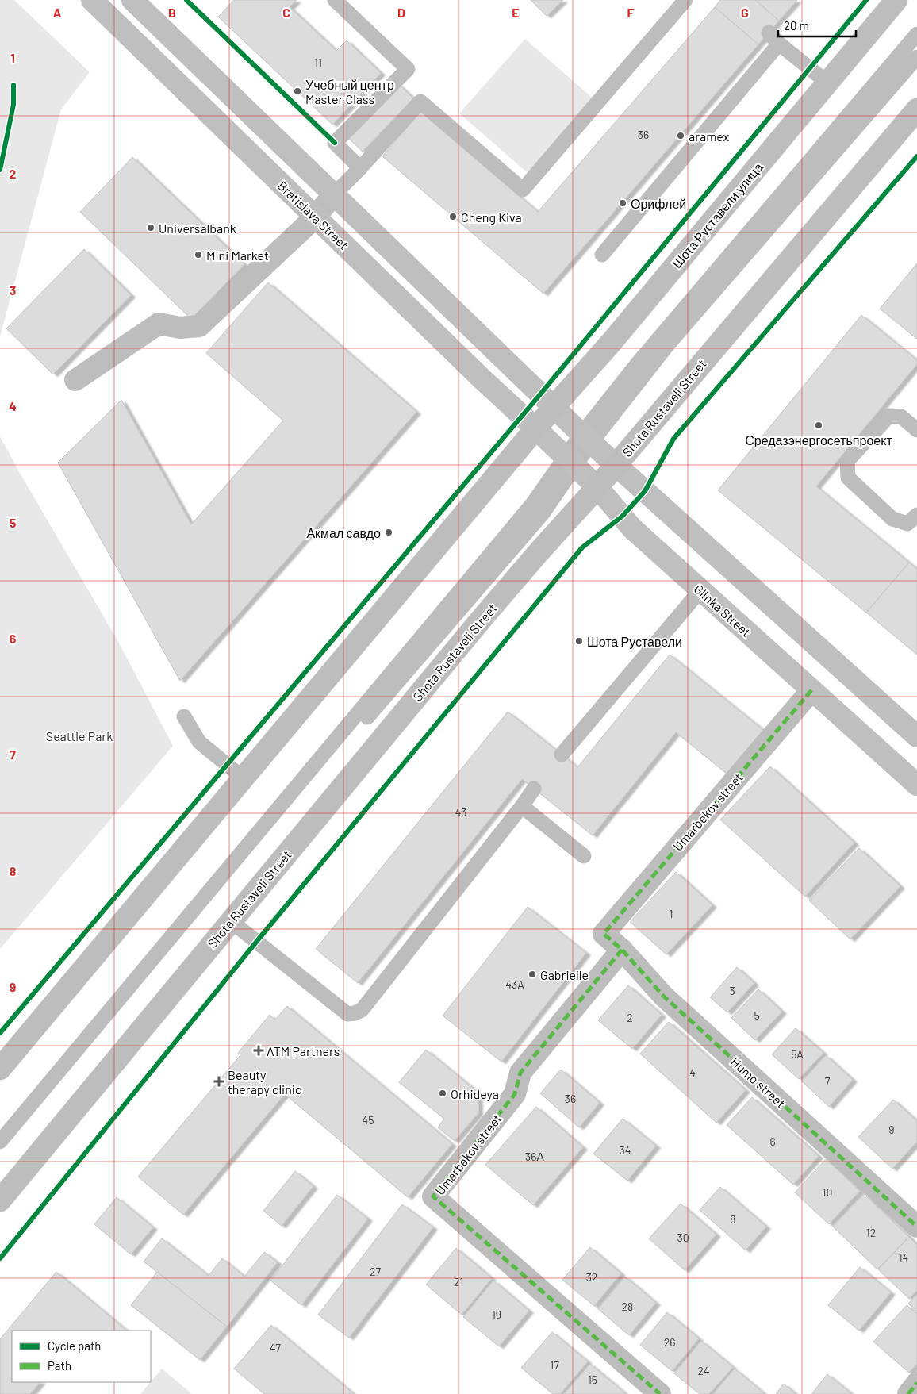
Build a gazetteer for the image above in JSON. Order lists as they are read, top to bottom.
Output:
{
  "streets": {
    "main road": [
      "Bratislava Street",
      "Шота Руставели улица",
      "Shota Rustaveli Street",
      "Glinka Street",
      "Umarbekov street",
      "Humo street"
    ]
  },
  "crossings": [
    ["Bratislava Street", "Шота Руставели улица"],
    ["Bratislava Street", "Glinka Street"],
    ["Шота Руставели улица", "Glinka Street"],
    ["Shota Rustaveli Street", "Glinka Street"],
    ["Glinka Street", "Umarbekov street"],
    ["Umarbekov street", "Humo street"]
  ],
  "parks": ["Seattle Park"],
  "places": {
    "other": [
      "Учебный центр Master Class",
      "aramex",
      "Орифлей",
      "Cheng Kiva",
      "Universalbank",
      "Mini Market",
      "Средазэнергосетьпроект",
      "Акмал савдо",
      "Шота Руставели",
      "Gabrielle",
      "Orhideya"
    ],
    "health": ["ATM Partners", "Beauty therapy clinic"]
  },
  "house_numbers": [
    "11",
    "36",
    "43",
    "1",
    "43A",
    "3",
    "5",
    "2",
    "5A",
    "4",
    "7",
    "36",
    "45",
    "9",
    "6",
    "34",
    "36А",
    "10",
    "8",
    "12",
    "30",
    "14",
    "27",
    "32",
    "21",
    "28",
    "19",
    "26",
    "47",
    "17",
    "24",
    "15"
  ],
  "legend": ["Cycle path", "Path"],
  "scale_bar": "20 m",
  "grid": {
    "columns": [
      "A",
      "B",
      "C",
      "D",
      "E",
      "F",
      "G"
    ],
    "rows": [
      "1",
      "2",
      "3",
      "4",
      "5",
      "6",
      "7",
      "8",
      "9"
    ]
  }
}
